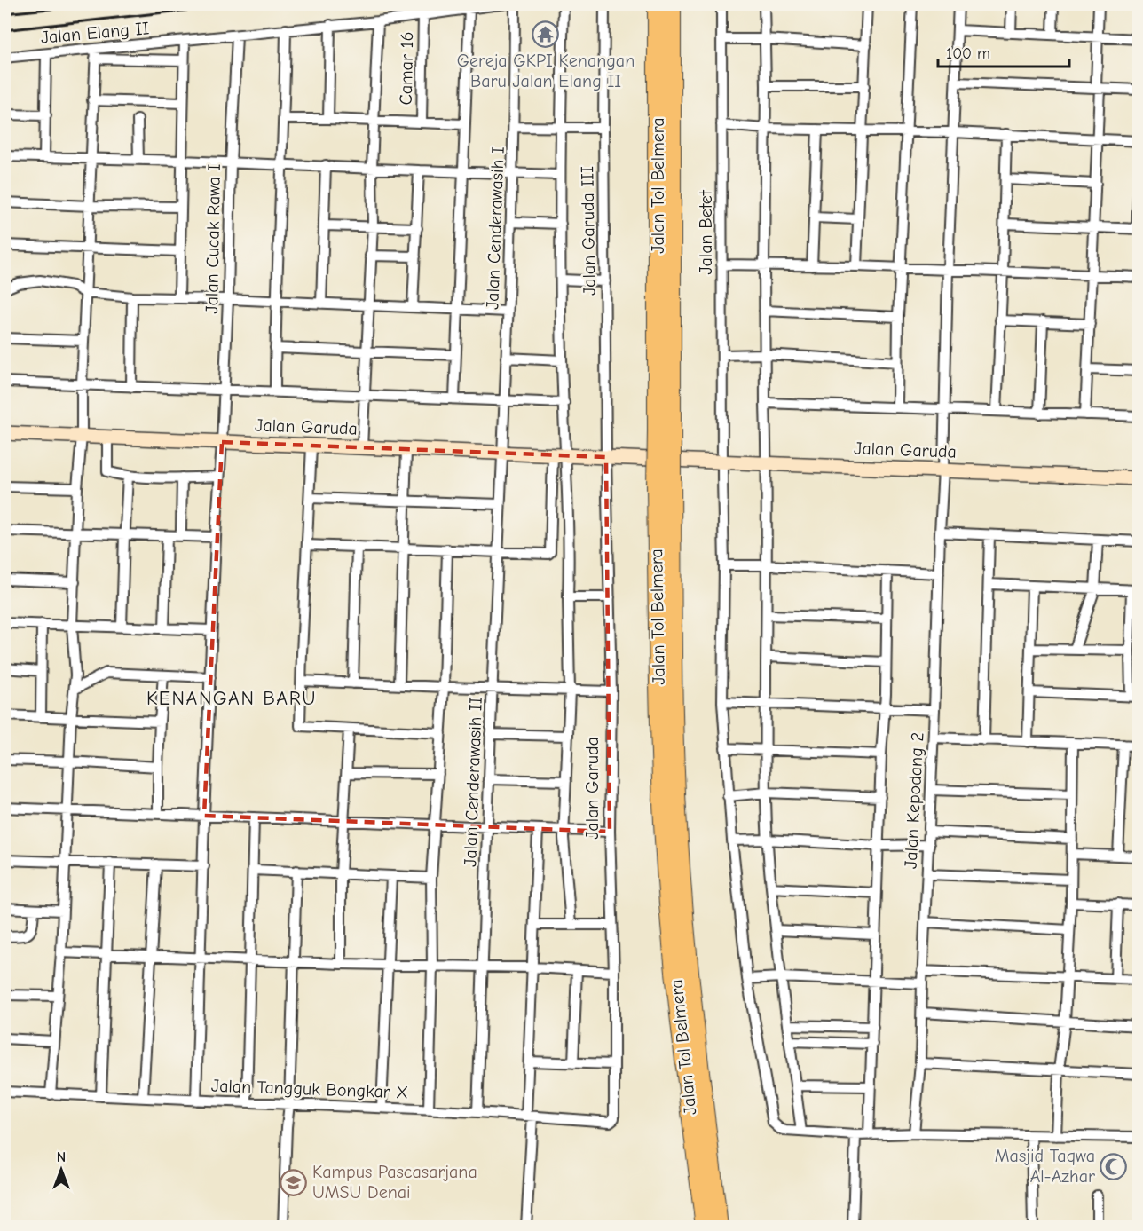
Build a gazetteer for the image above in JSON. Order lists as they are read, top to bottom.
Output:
{
  "streets": {
    "highway": ["Jalan Tol Belmera"],
    "street": [
      "Jalan Elang II",
      "Camar 16",
      "Jalan Cenderawasih I",
      "Jalan Garuda III",
      "Jalan Betet",
      "Jalan Cucak Rawa I",
      "Jalan Garuda",
      "Jalan Cenderawasih II",
      "Jalan Kepodang 2",
      "Jalan Tangguk Bongkar X"
    ]
  },
  "crossings": [
    ["Jalan Elang II", "Camar 16"],
    ["Jalan Elang II", "Jalan Cucak Rawa I"],
    ["Jalan Cenderawasih I", "Jalan Garuda"],
    ["Jalan Cenderawasih I", "Jalan Cenderawasih II"],
    ["Jalan Garuda III", "Jalan Garuda"],
    ["Jalan Betet", "Jalan Garuda"],
    ["Jalan Cucak Rawa I", "Jalan Garuda"],
    ["Jalan Cucak Rawa I", "Jalan Tangguk Bongkar X"],
    ["Jalan Garuda", "Jalan Cenderawasih II"],
    ["Jalan Garuda", "Jalan Kepodang 2"],
    ["Jalan Garuda", "Jalan Tangguk Bongkar X"],
    ["Jalan Cenderawasih II", "Jalan Tangguk Bongkar X"]
  ],
  "districts": ["KENANGAN BARU"],
  "places": {
    "temple": ["Gereja GKPI Kenangan Baru Jalan Elang II"],
    "mosque": ["Masjid Taqwa Al-Azhar"],
    "school or university": ["Kampus Pascasarjana UMSU Denai"]
  },
  "scale_bar": "100 m",
  "north": "top"
}
